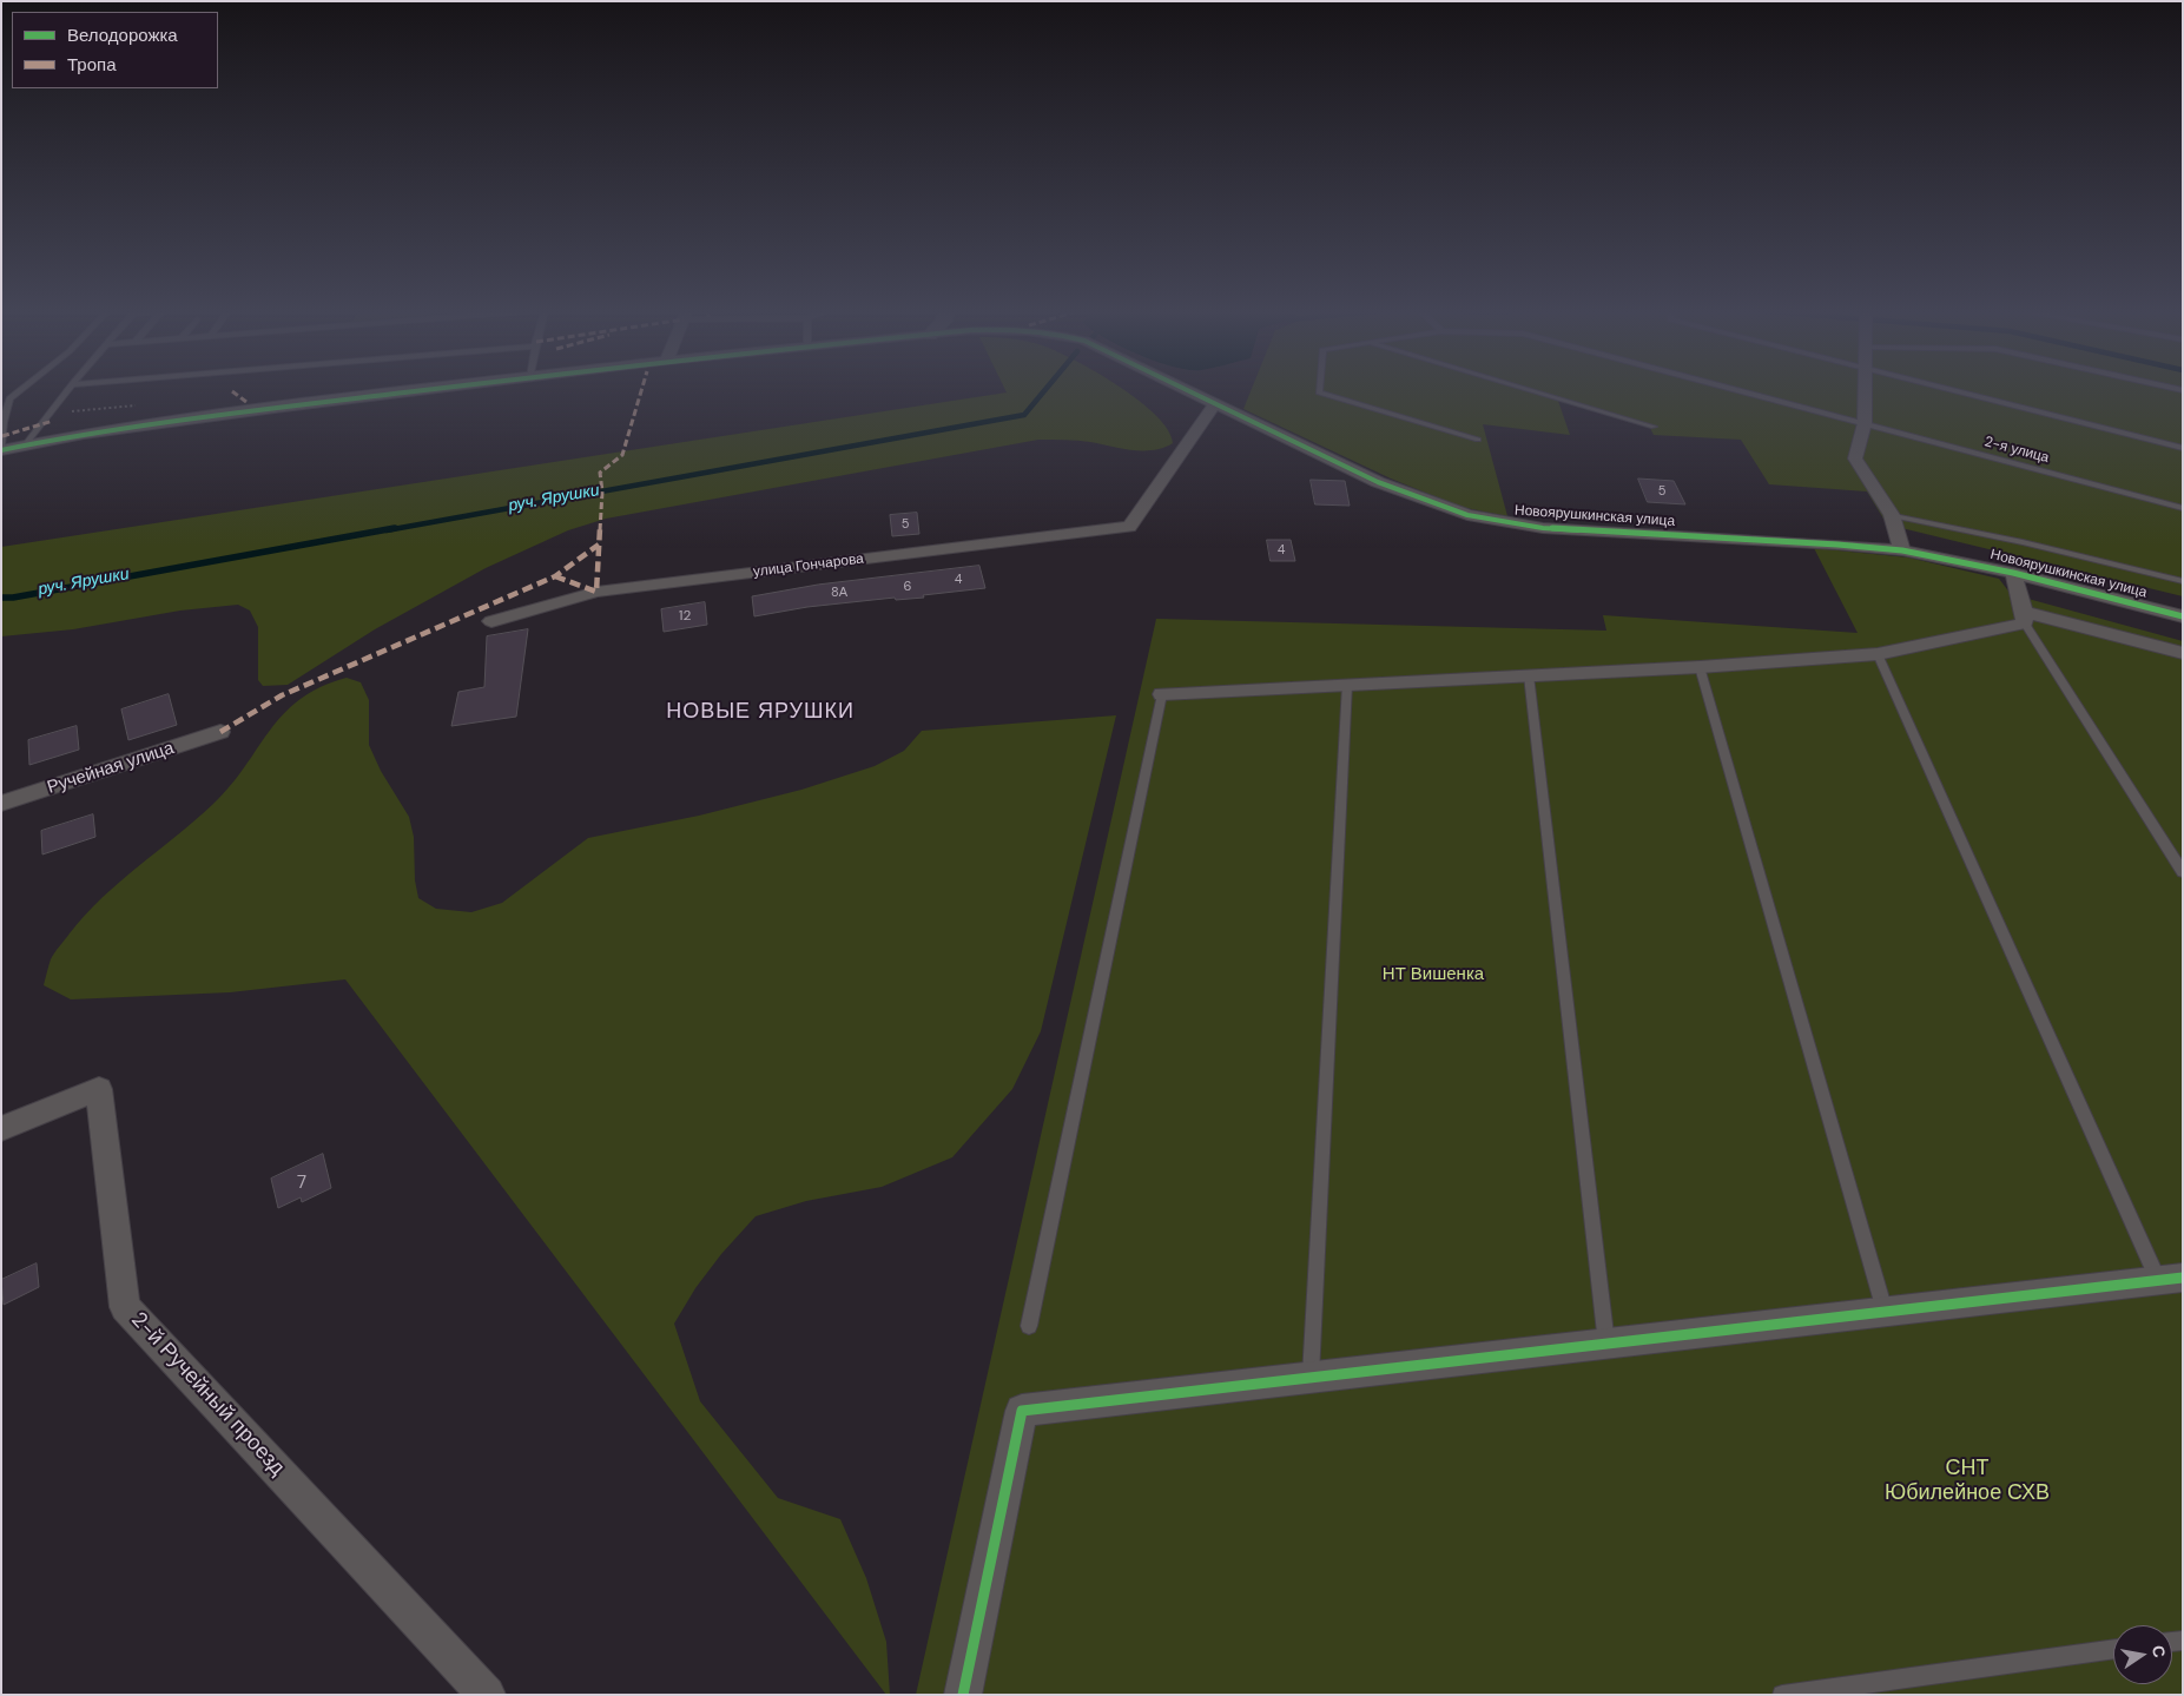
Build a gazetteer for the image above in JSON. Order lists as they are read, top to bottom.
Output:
{
  "streets": {
    "street": [
      "Новоярушкинская улица",
      "улица Гончарова",
      "Ручейная улица",
      "2-й Ручейный проезд"
    ],
    "lane": ["2-я улица"]
  },
  "crossings": [
    ["Новоярушкинская улица", "улица Гончарова"]
  ],
  "districts": ["НОВЫЕ ЯРУШКИ"],
  "water": ["руч. Ярушки"],
  "parks": ["НТ Вишенка", "СНТ Юбилейное СХВ"],
  "house_numbers": [
    "5",
    "5",
    "4",
    "4",
    "6",
    "8А",
    "12",
    "7"
  ],
  "legend": ["Велодорожка", "Тропа"],
  "north": "right"
}
